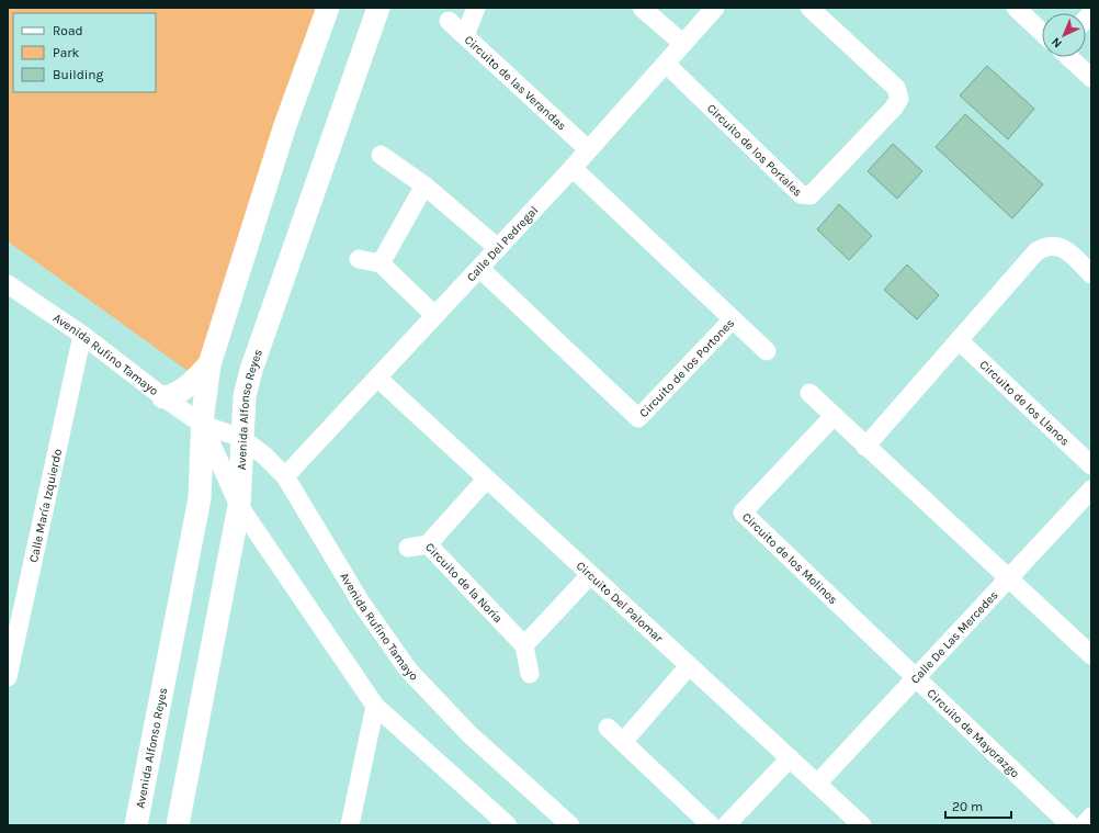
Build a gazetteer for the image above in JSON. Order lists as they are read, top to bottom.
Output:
{
  "streets": {
    "street": [
      "Circuito de las Verandas",
      "Circuito de los Portales",
      "Calle Del Pedregal",
      "Avenida Rufino Tamayo",
      "Circuito de los Portones",
      "Circuito de los Llanos",
      "Avenida Alfonso Reyes",
      "Calle María Izquierdo",
      "Circuito de los Molinos",
      "Circuito de la Noria",
      "Circuito Del Palomar",
      "Calle De Las Mercedes",
      "Circuito de Mayorazgo"
    ]
  },
  "crossings": [
    ["Circuito de las Verandas", "Calle Del Pedregal"],
    ["Circuito de los Portales", "Calle Del Pedregal"],
    ["Calle Del Pedregal", "Avenida Rufino Tamayo"],
    ["Calle Del Pedregal", "Circuito de los Portones"],
    ["Calle Del Pedregal", "Circuito Del Palomar"],
    ["Avenida Rufino Tamayo", "Avenida Alfonso Reyes"],
    ["Avenida Rufino Tamayo", "Calle María Izquierdo"],
    ["Circuito de los Molinos", "Calle De Las Mercedes"],
    ["Circuito de los Molinos", "Circuito de Mayorazgo"],
    ["Circuito de la Noria", "Circuito Del Palomar"],
    ["Circuito Del Palomar", "Calle De Las Mercedes"],
    ["Calle De Las Mercedes", "Circuito de Mayorazgo"]
  ],
  "legend": ["Road", "Park", "Building"],
  "scale_bar": "20 m",
  "north": "bottom left"
}
